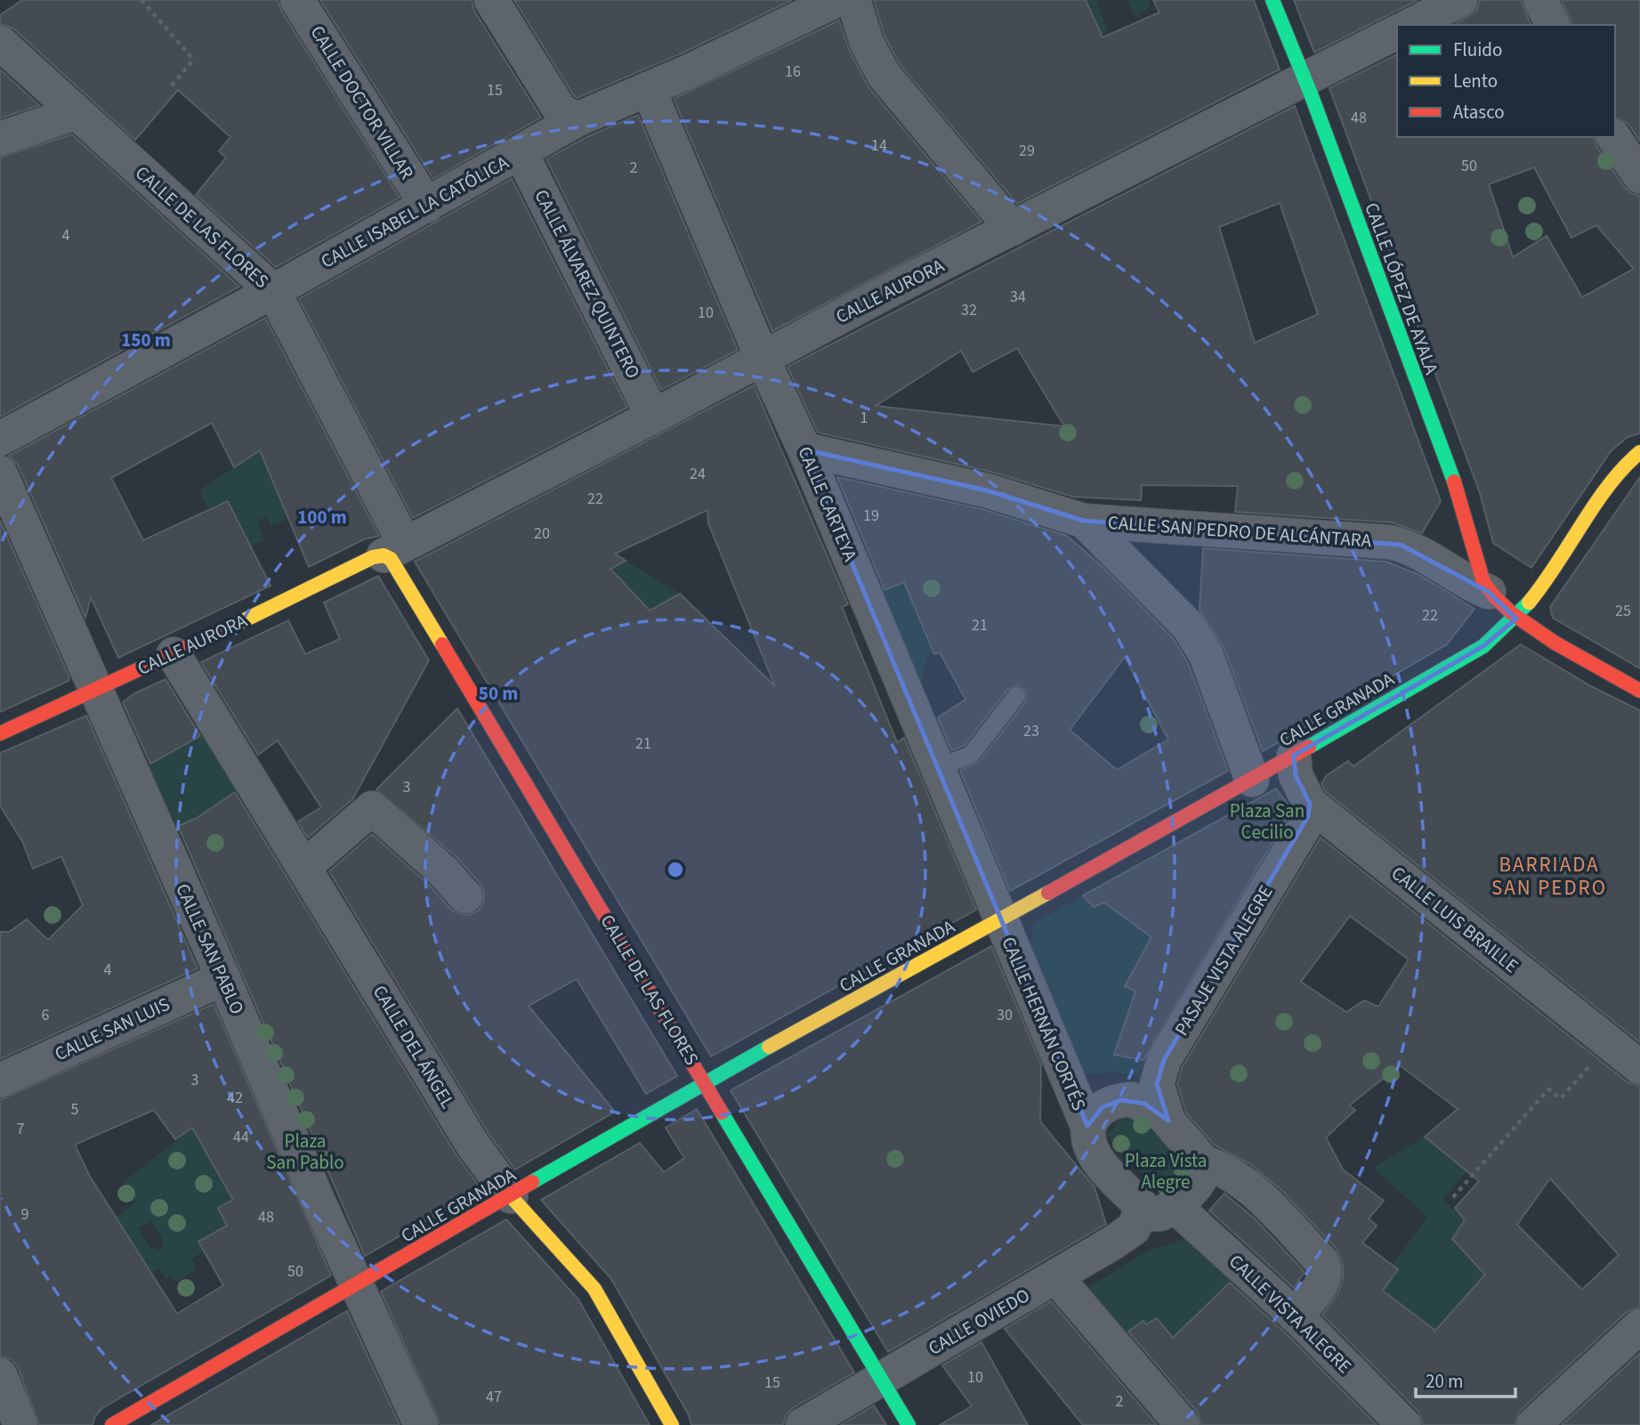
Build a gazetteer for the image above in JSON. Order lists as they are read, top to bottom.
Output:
{
  "streets": {
    "street": [
      "CALLE DOCTOR VILLAR",
      "CALLE ISABEL LA CATÓLICA",
      "CALLE DE LAS FLORES",
      "CALLE ÁLVAREZ QUINTERO",
      "CALLE LÓPEZ DE AYALA",
      "CALLE AURORA",
      "CALLE CARTEYA",
      "CALLE SAN PEDRO DE ALCÁNTARA",
      "CALLE GRANADA",
      "CALLE LUIS BRAILLE",
      "CALLE SAN PABLO",
      "PASAJE VISTA ALEGRE",
      "CALLE HERNÁN CORTÉS",
      "CALLE SAN LUIS",
      "CALLE DEL ÁNGEL",
      "CALLE VISTA ALEGRE",
      "CALLE OVIEDO"
    ]
  },
  "crossings": [
    ["CALLE DOCTOR VILLAR", "CALLE ISABEL LA CATÓLICA"],
    ["CALLE ISABEL LA CATÓLICA", "CALLE DE LAS FLORES"],
    ["CALLE ISABEL LA CATÓLICA", "CALLE ÁLVAREZ QUINTERO"],
    ["CALLE ISABEL LA CATÓLICA", "CALLE CARTEYA"],
    ["CALLE DE LAS FLORES", "CALLE AURORA"],
    ["CALLE DE LAS FLORES", "CALLE GRANADA"],
    ["CALLE DE LAS FLORES", "CALLE OVIEDO"],
    ["CALLE ÁLVAREZ QUINTERO", "CALLE AURORA"],
    ["CALLE LÓPEZ DE AYALA", "CALLE AURORA"],
    ["CALLE LÓPEZ DE AYALA", "CALLE SAN PEDRO DE ALCÁNTARA"],
    ["CALLE AURORA", "CALLE CARTEYA"],
    ["CALLE AURORA", "CALLE SAN PABLO"],
    ["CALLE AURORA", "CALLE DEL ÁNGEL"],
    ["CALLE CARTEYA", "CALLE SAN PEDRO DE ALCÁNTARA"],
    ["CALLE CARTEYA", "CALLE GRANADA"],
    ["CALLE CARTEYA", "CALLE HERNÁN CORTÉS"],
    ["CALLE SAN PEDRO DE ALCÁNTARA", "CALLE GRANADA"],
    ["CALLE GRANADA", "CALLE LUIS BRAILLE"],
    ["CALLE GRANADA", "CALLE SAN PABLO"],
    ["CALLE GRANADA", "CALLE HERNÁN CORTÉS"],
    ["CALLE GRANADA", "CALLE DEL ÁNGEL"],
    ["CALLE LUIS BRAILLE", "PASAJE VISTA ALEGRE"],
    ["CALLE SAN PABLO", "CALLE SAN LUIS"],
    ["CALLE VISTA ALEGRE", "CALLE OVIEDO"]
  ],
  "districts": ["BARRIADA SAN PEDRO"],
  "parks": ["Plaza San Cecilio", "Plaza San Pablo", "Plaza Vista Alegre"],
  "house_numbers": [
    "16",
    "15",
    "48",
    "14",
    "29",
    "50",
    "2",
    "4",
    "34",
    "32",
    "10",
    "1",
    "24",
    "22",
    "19",
    "20",
    "25",
    "22",
    "21",
    "23",
    "21",
    "3",
    "4",
    "6",
    "30",
    "3",
    "42",
    "5",
    "7",
    "44",
    "9",
    "48",
    "50",
    "10",
    "15",
    "47",
    "2"
  ],
  "legend": ["Fluido", "Lento", "Atasco"],
  "scale_bar": "20 m",
  "rings": ["150 m", "100 m", "50 m"]
}
